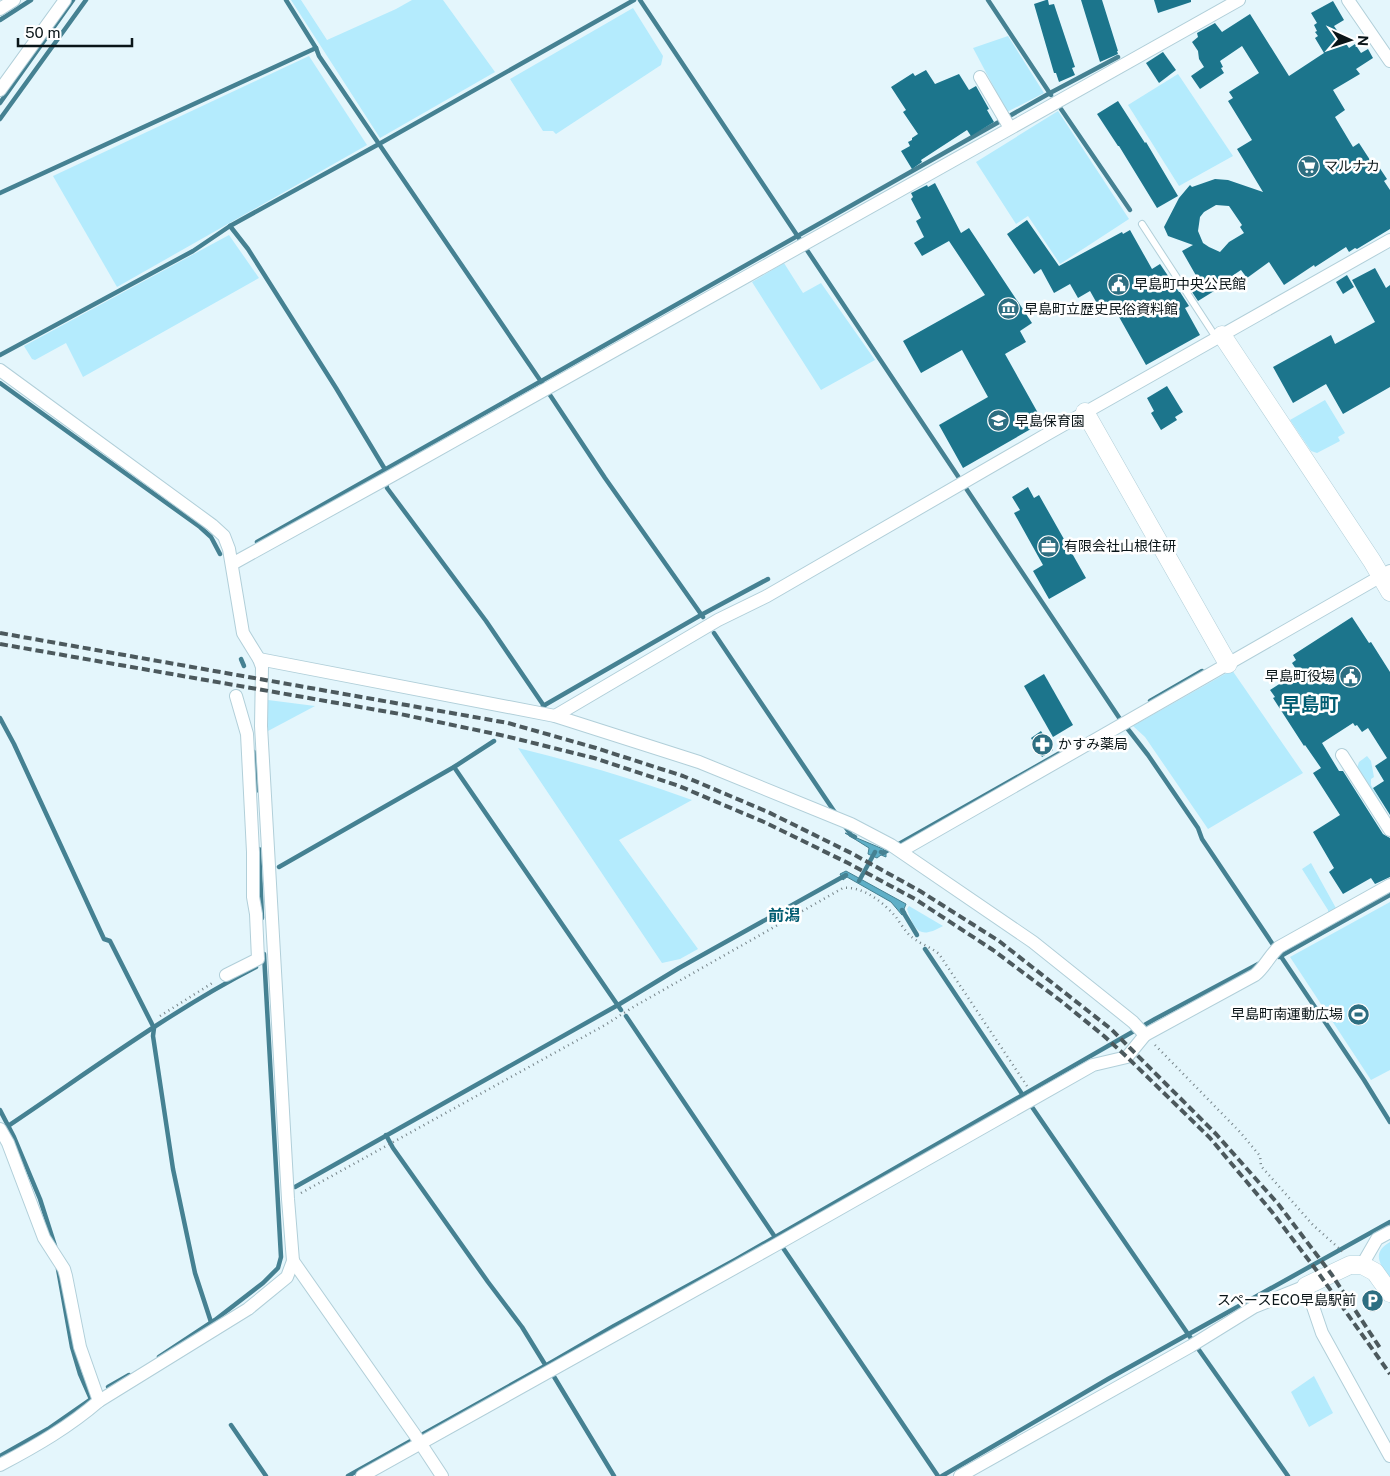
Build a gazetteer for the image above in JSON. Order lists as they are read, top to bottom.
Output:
{
  "districts": ["早島町", "前潟"],
  "places": {
    "supermarket": ["マルナカ"],
    "public building": ["早島町中央公民館", "早島町役場"],
    "museum": ["早島町立歴史民俗資料館"],
    "school or university": ["早島保育園"],
    "office": ["有限会社山根住研"],
    "pharmacy": ["かすみ薬局"],
    "sports": ["早島町南運動広場"],
    "parking": ["スペースECO早島駅前"]
  },
  "scale_bar": "50 m",
  "north": "right"
}
